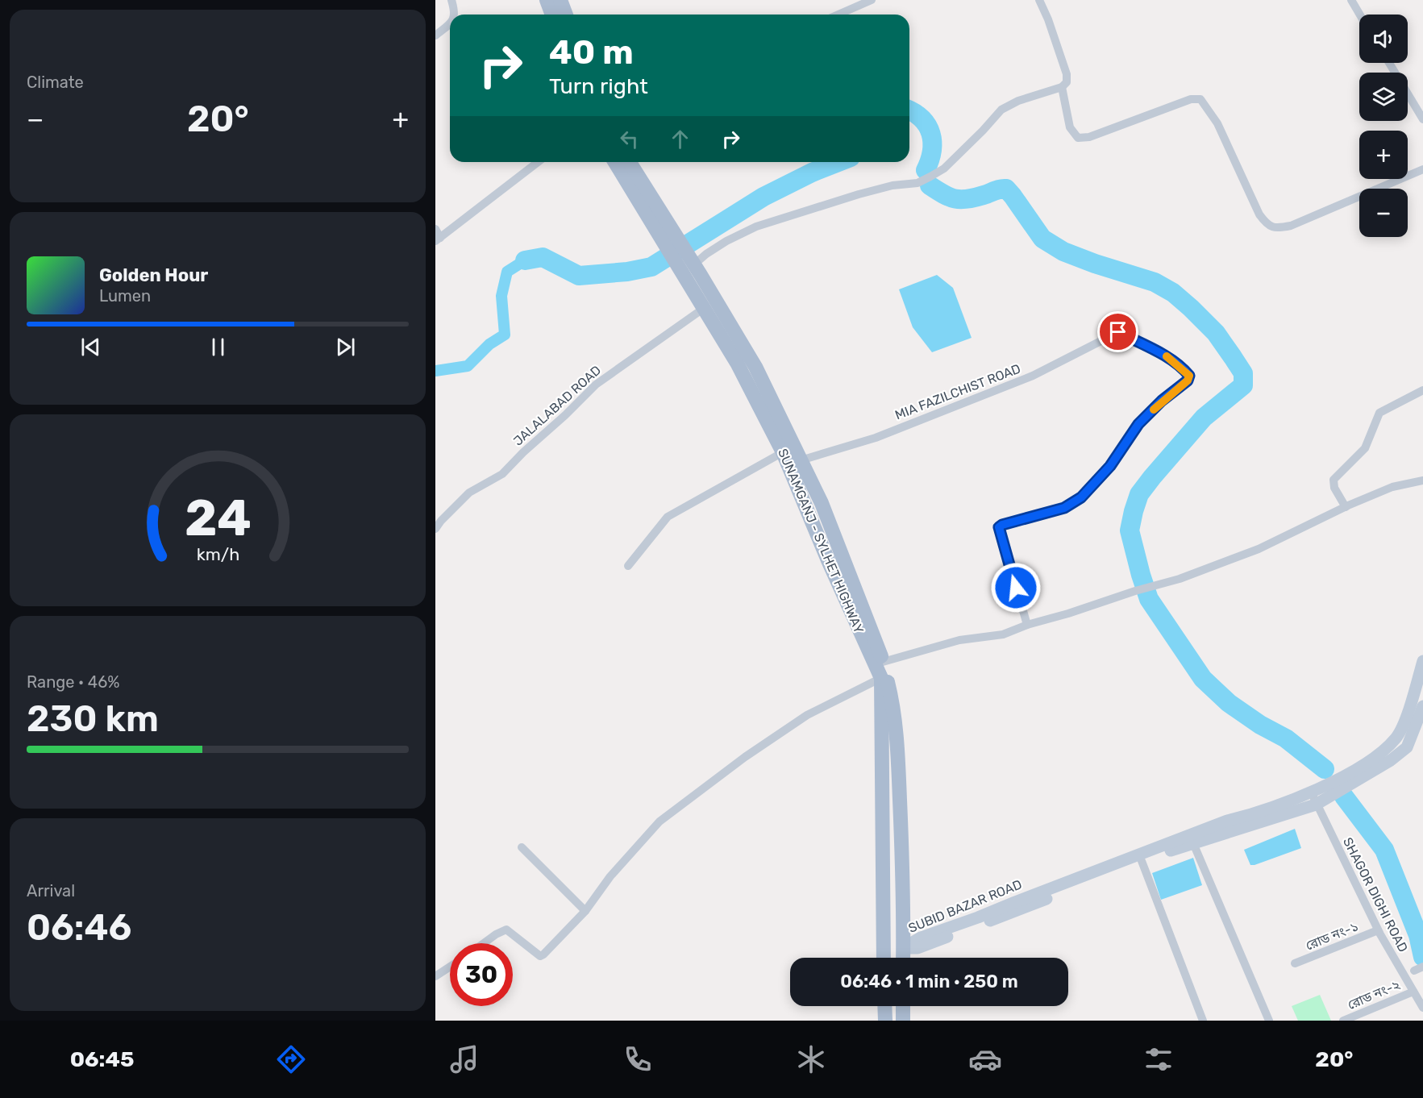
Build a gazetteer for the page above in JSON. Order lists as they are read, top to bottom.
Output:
{
  "streets": {
    "main road": ["SUNAMGANJ - SYLHET HIGHWAY", "SUBID BAZAR ROAD"],
    "street": [
      "MIA FAZILCHIST ROAD",
      "JALALABAD ROAD",
      "SHAGOR DIGHI ROAD",
      "রোড নং-১",
      "রোড নং-২"
    ]
  },
  "crossings": [
    ["MIA FAZILCHIST ROAD", "SUNAMGANJ - SYLHET HIGHWAY"],
    ["JALALABAD ROAD", "SUNAMGANJ - SYLHET HIGHWAY"],
    ["SUNAMGANJ - SYLHET HIGHWAY", "SUBID BAZAR ROAD"],
    ["SHAGOR DIGHI ROAD", "SUBID BAZAR ROAD"],
    ["SHAGOR DIGHI ROAD", "রোড নং-১"],
    ["SHAGOR DIGHI ROAD", "রোড নং-২"]
  ],
  "page": {
    "tile": [
      "Climate",
      ["Range · 46%", "230 km"],
      ["Arrival", "06:46"]
    ],
    "map_buttons": ["+", "−"],
    "turn": ["40 m", "Turn right"],
    "heat": ["−", "20°", "+"],
    "song": ["Golden Hour", "Lumen"],
    "limit": "30",
    "trip": "06:46 · 1 min · 250 m",
    "tabs": ["06:45", "20°"],
    "gauge": ["24", "km/h"]
  }
}
